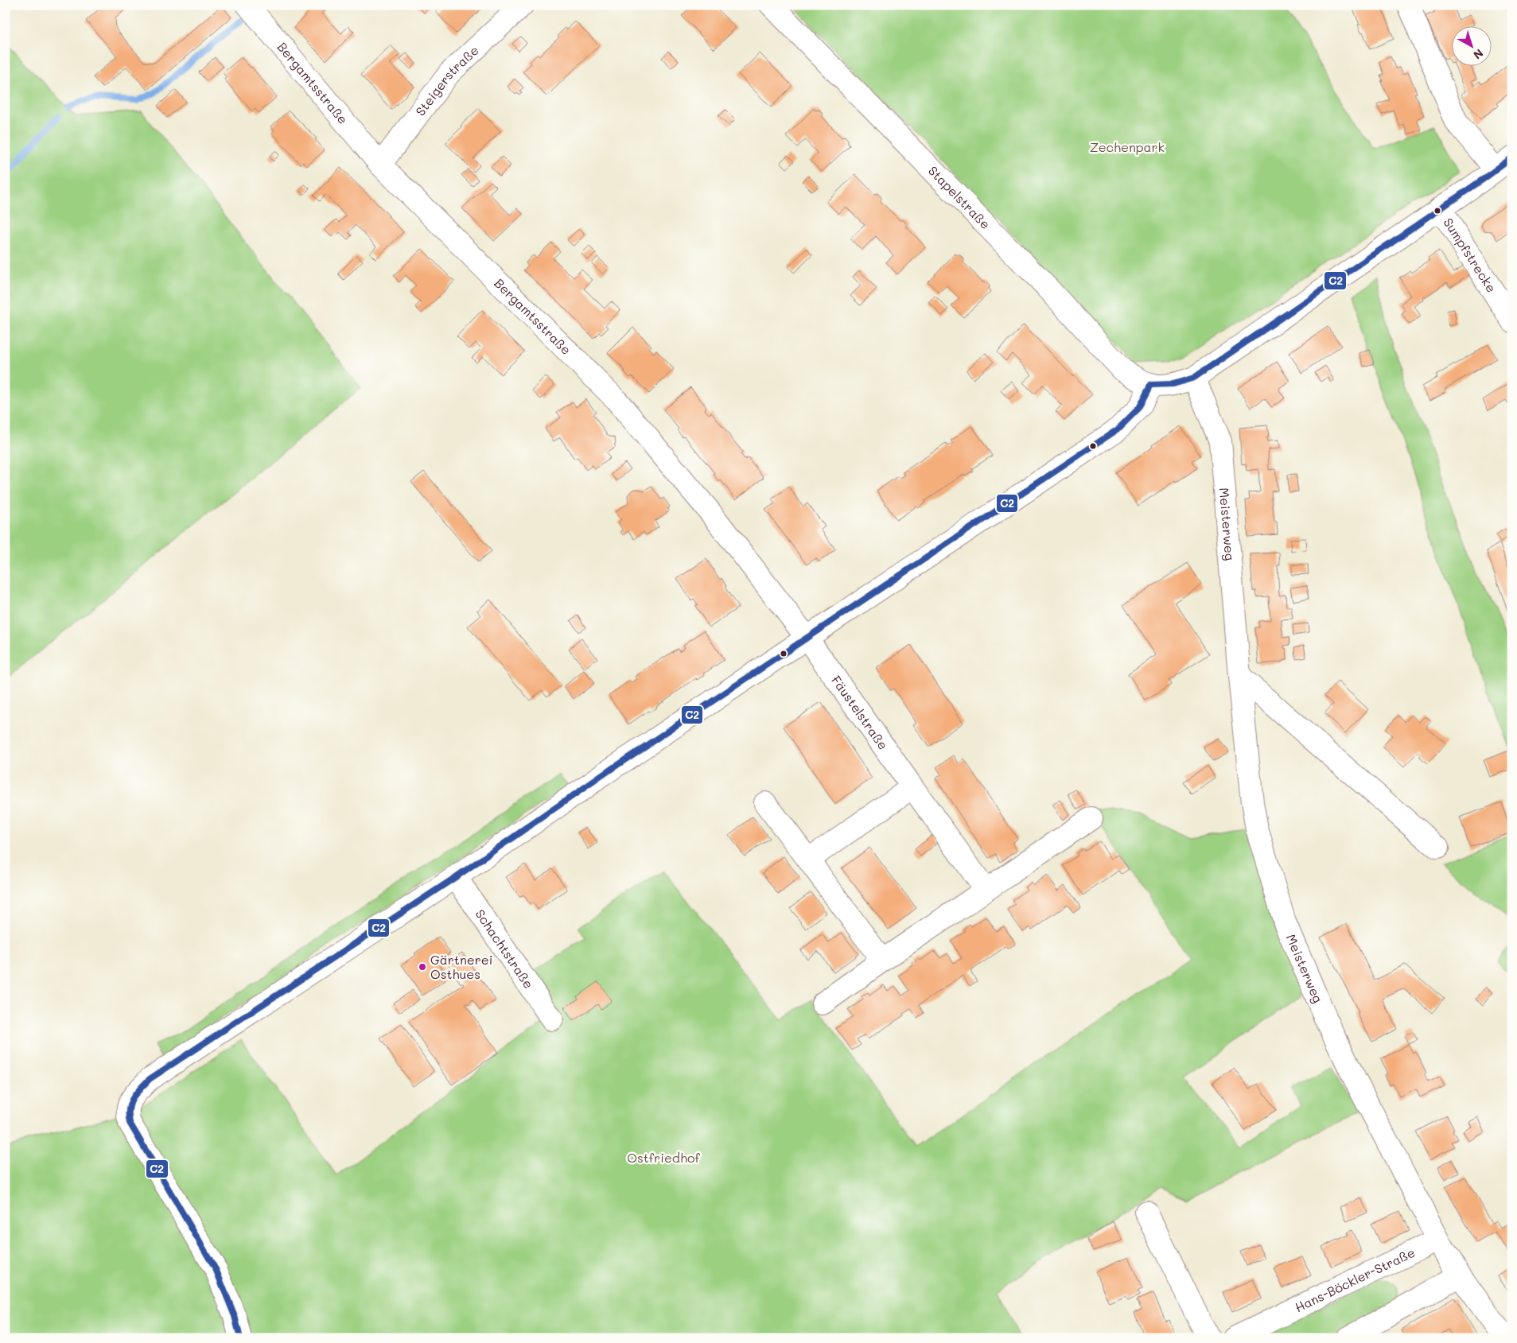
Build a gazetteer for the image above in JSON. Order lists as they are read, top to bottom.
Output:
{
  "streets": {
    "street": [
      "Steigerstraße",
      "Bergamtsstraße",
      "Stapelstraße",
      "Sumpfstrecke",
      "Meisterweg",
      "Fäustelstraße",
      "Schachtstraße",
      "Hans-Böckler-Straße"
    ]
  },
  "crossings": [
    ["Steigerstraße", "Bergamtsstraße"],
    ["Bergamtsstraße", "Fäustelstraße"],
    ["Meisterweg", "Hans-Böckler-Straße"]
  ],
  "parks": ["Zechenpark", "Ostfriedhof"],
  "places": ["Gärtnerei Osthues"],
  "lines": ["transit line C2"],
  "north": "bottom right"
}
